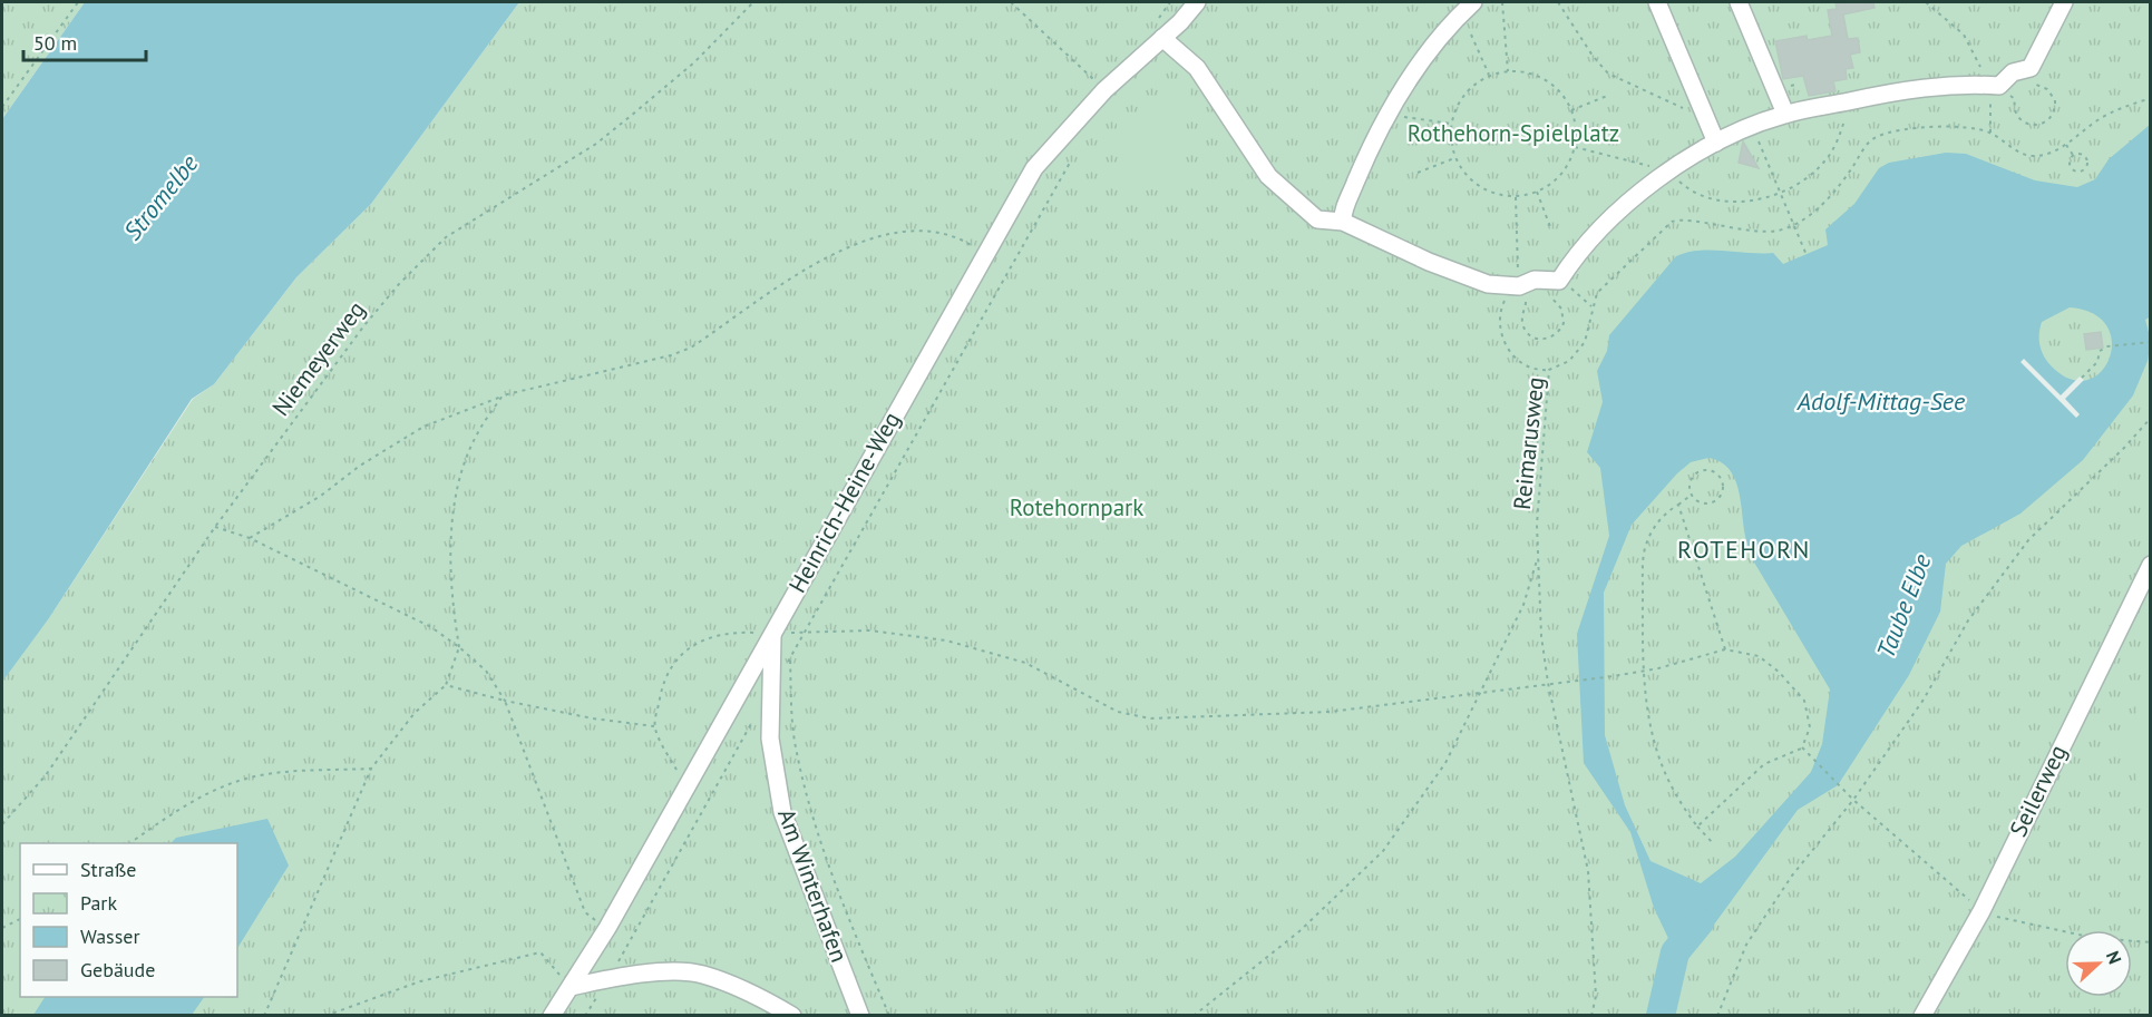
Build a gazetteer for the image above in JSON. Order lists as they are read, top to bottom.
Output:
{
  "streets": {
    "street": ["Heinrich-Heine-Weg", "Seilerweg", "Am Winterhafen"],
    "path": ["Niemeyerweg", "Reimarusweg"]
  },
  "crossings": [
    ["Heinrich-Heine-Weg", "Am Winterhafen"]
  ],
  "districts": ["ROTEHORN"],
  "water": ["Stromelbe", "Adolf-Mittag-See", "Taube Elbe"],
  "parks": ["Rothehorn-Spielplatz", "Rotehornpark"],
  "legend": [
    "Straße",
    "Park",
    "Wasser",
    "Gebäude"
  ],
  "scale_bar": "50 m",
  "north": "right"
}
